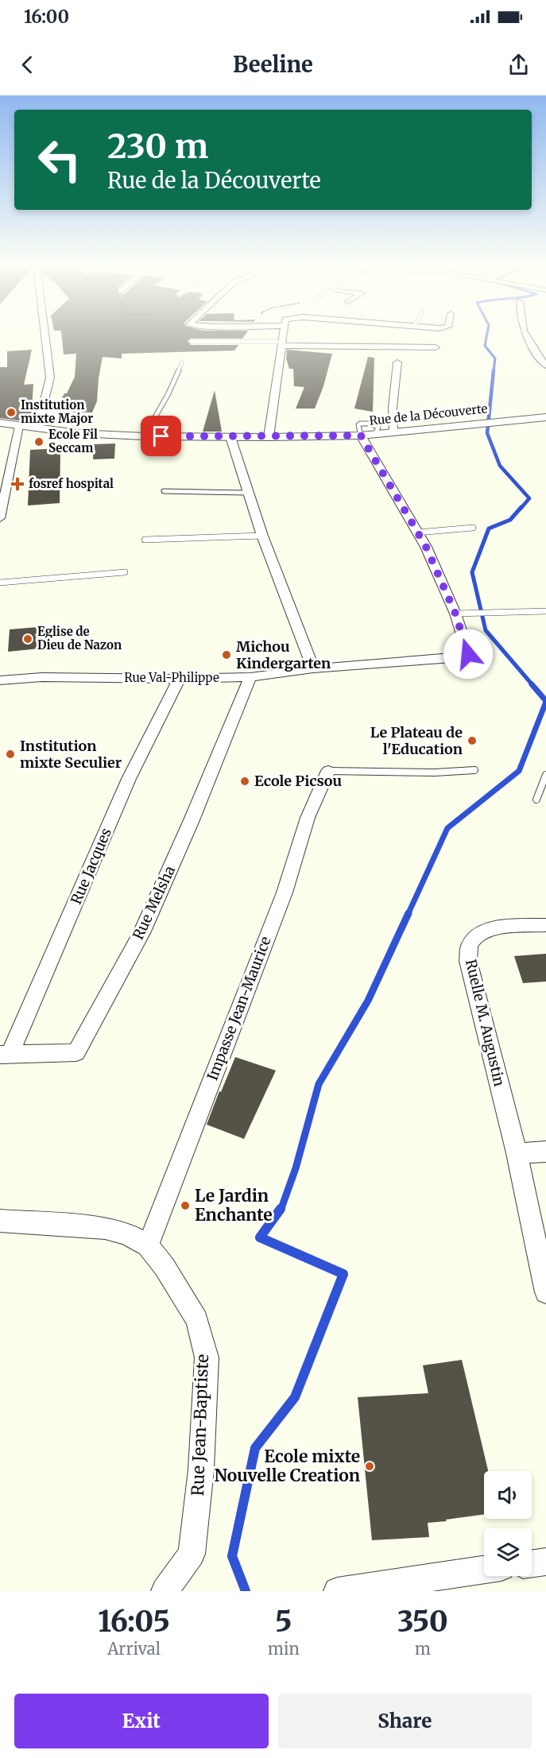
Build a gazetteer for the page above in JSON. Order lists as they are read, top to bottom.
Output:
{
  "streets": {
    "street": [
      "Rue de la Découverte",
      "Rue Val-Philippe",
      "Rue Jacques",
      "Rue Melsha",
      "Impasse Jean-Maurice",
      "Ruelle M. Augustin",
      "Rue Jean-Baptiste"
    ]
  },
  "crossings": [
    ["Rue de la Découverte", "Rue Val-Philippe"],
    ["Rue Val-Philippe", "Rue Jacques"],
    ["Rue Val-Philippe", "Rue Melsha"],
    ["Rue Jacques", "Rue Melsha"],
    ["Impasse Jean-Maurice", "Rue Jean-Baptiste"]
  ],
  "places": {
    "other": [
      "Institution mixte Major",
      "Ecole Fil Seccam",
      "Eglise de Dieu de Nazon",
      "Michou Kindergarten",
      "Le Plateau de l'Education",
      "Institution mixte Seculier",
      "Ecole Picsou",
      "Le Jardin Enchante",
      "Ecole mixte Nouvelle Creation"
    ],
    "health": ["fosref hospital"]
  },
  "page": {
    "status": "16:00",
    "header": "Beeline",
    "turn": ["230 m", "Rue de la Découverte"],
    "eta": [
      "16:05",
      "Arrival",
      "5",
      "min",
      "350",
      "m"
    ],
    "buttons": ["Exit", "Share"]
  }
}
